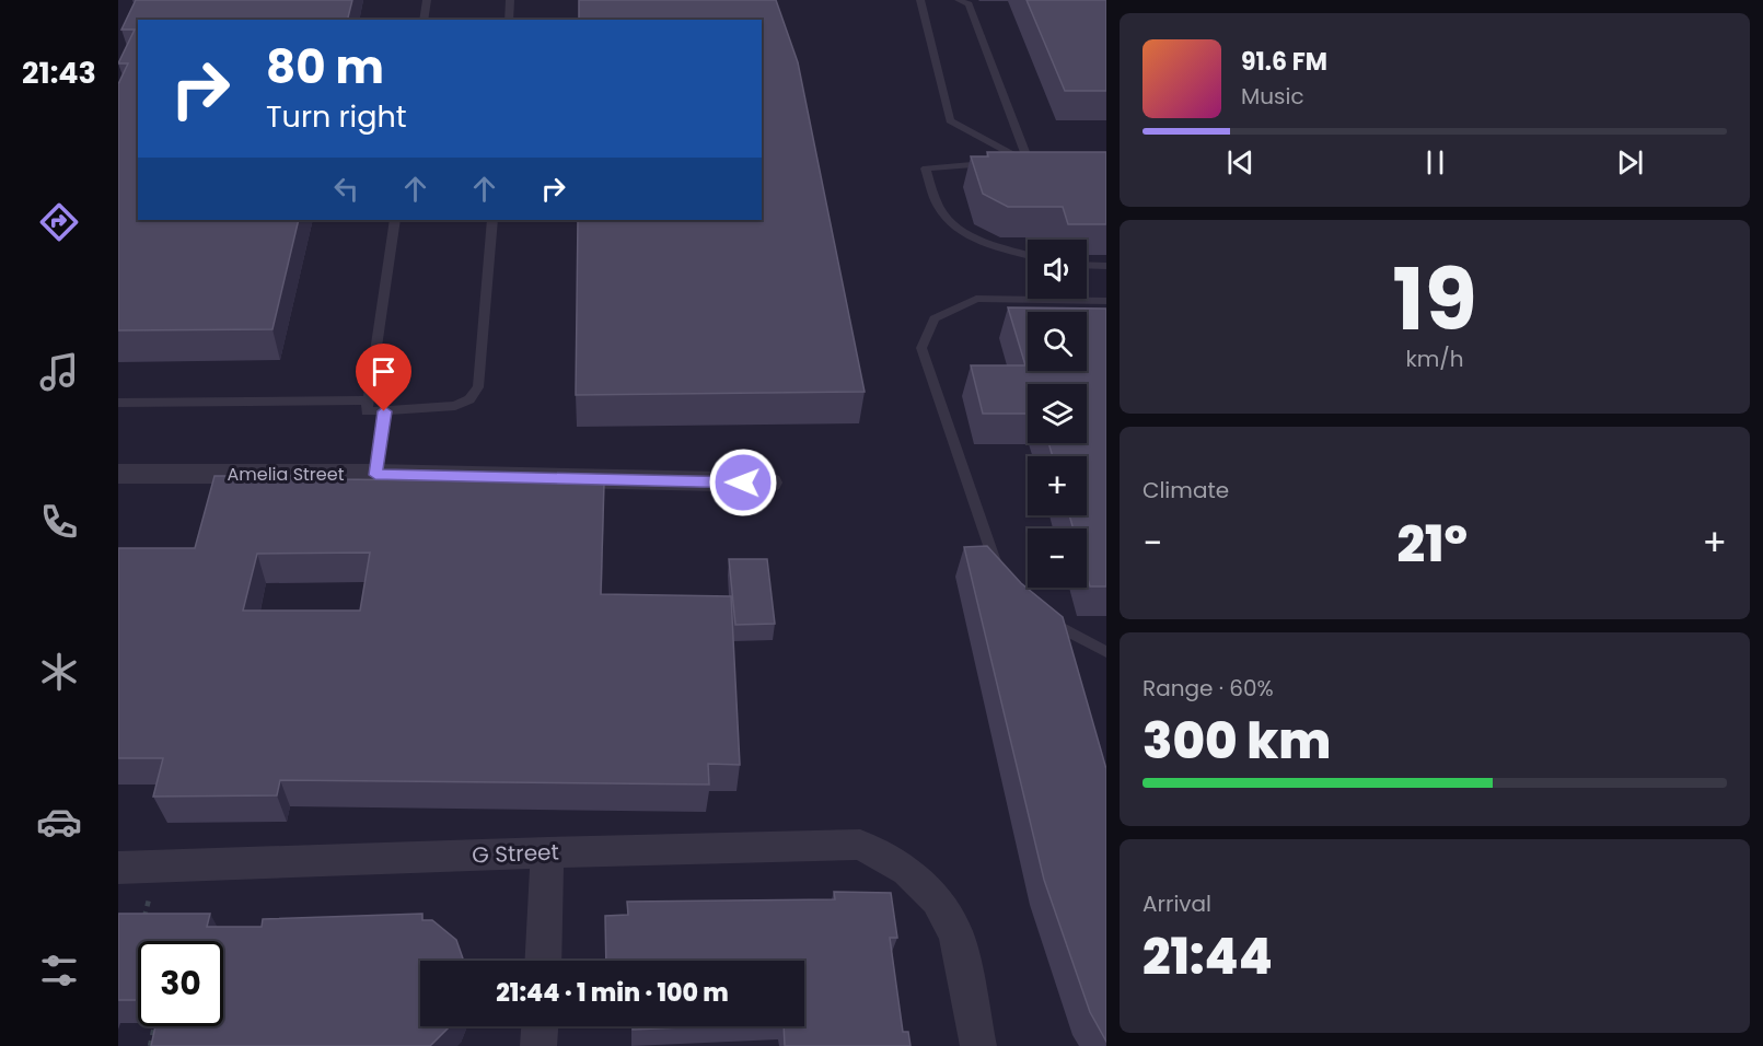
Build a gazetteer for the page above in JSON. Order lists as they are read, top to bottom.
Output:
{
  "streets": {
    "street": ["Amelia Street", "G Street"]
  },
  "page": {
    "tabs": "21:43",
    "turn": ["80 m", "Turn right"],
    "song": ["91.6 FM", "Music"],
    "tile": [
      ["19", "km/h"],
      "Climate",
      ["Range · 60%", "300 km"],
      ["Arrival", "21:44"]
    ],
    "map_buttons": ["+", "−"],
    "heat": ["−", "21°", "+"],
    "limit": "30",
    "trip": "21:44 · 1 min · 100 m"
  }
}
